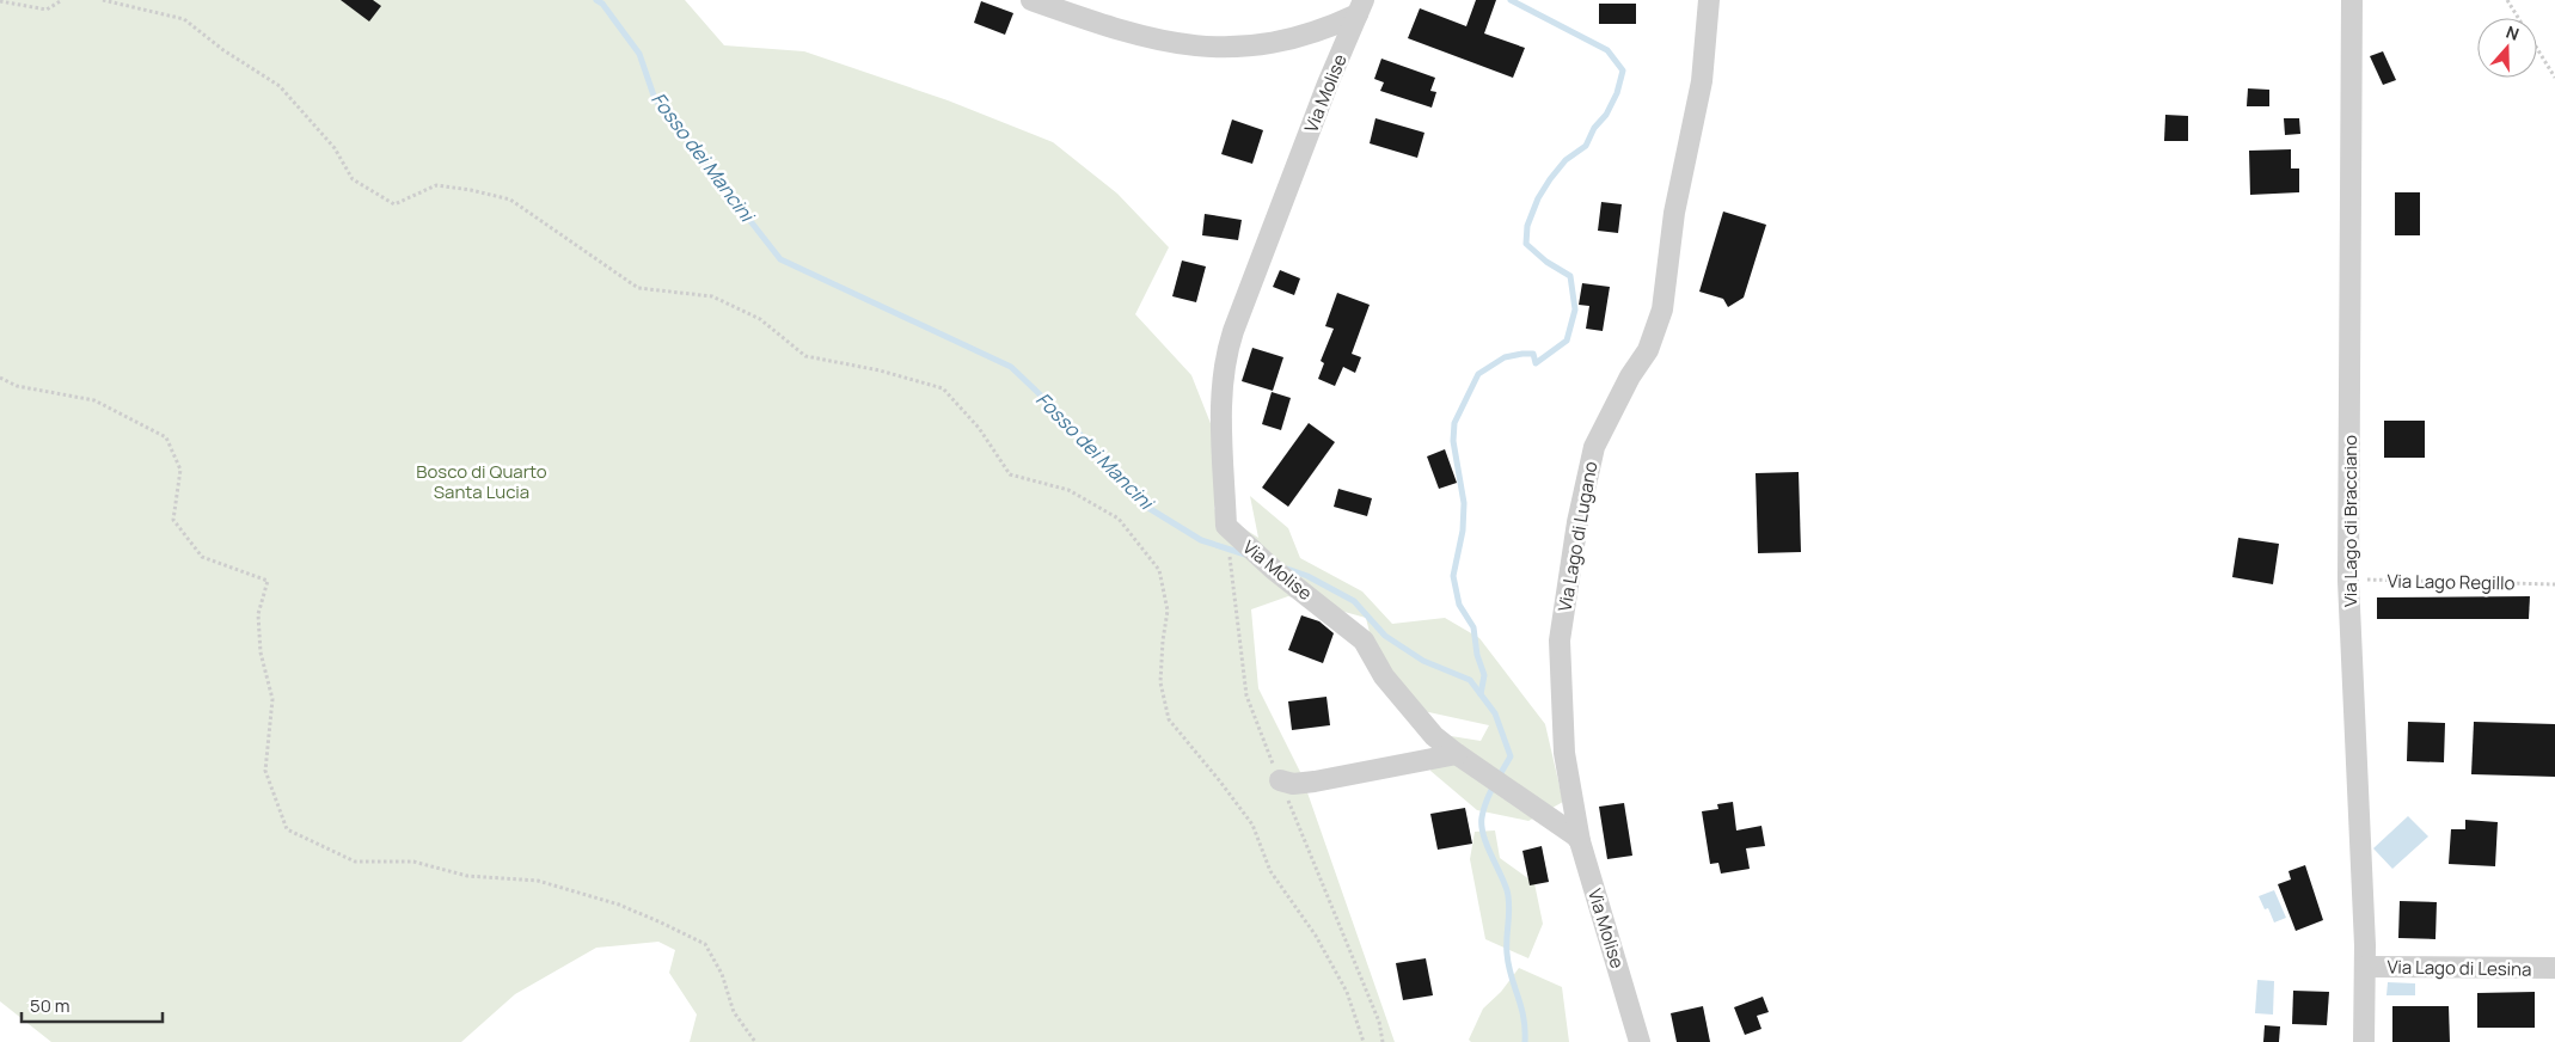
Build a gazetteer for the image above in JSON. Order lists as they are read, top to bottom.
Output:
{
  "streets": {
    "street": [
      "Via Molise",
      "Via Lago di Bracciano",
      "Via Lago di Lugano",
      "Via Lago di Lesina"
    ],
    "path": ["Via Lago Regillo"]
  },
  "crossings": [
    ["Via Molise", "Via Lago di Lugano"],
    ["Via Lago di Bracciano", "Via Lago Regillo"],
    ["Via Lago di Bracciano", "Via Lago di Lesina"]
  ],
  "water": ["Fosso dei Mancini"],
  "parks": ["Bosco di Quarto Santa Lucia"],
  "scale_bar": "50 m",
  "north": "top"
}
